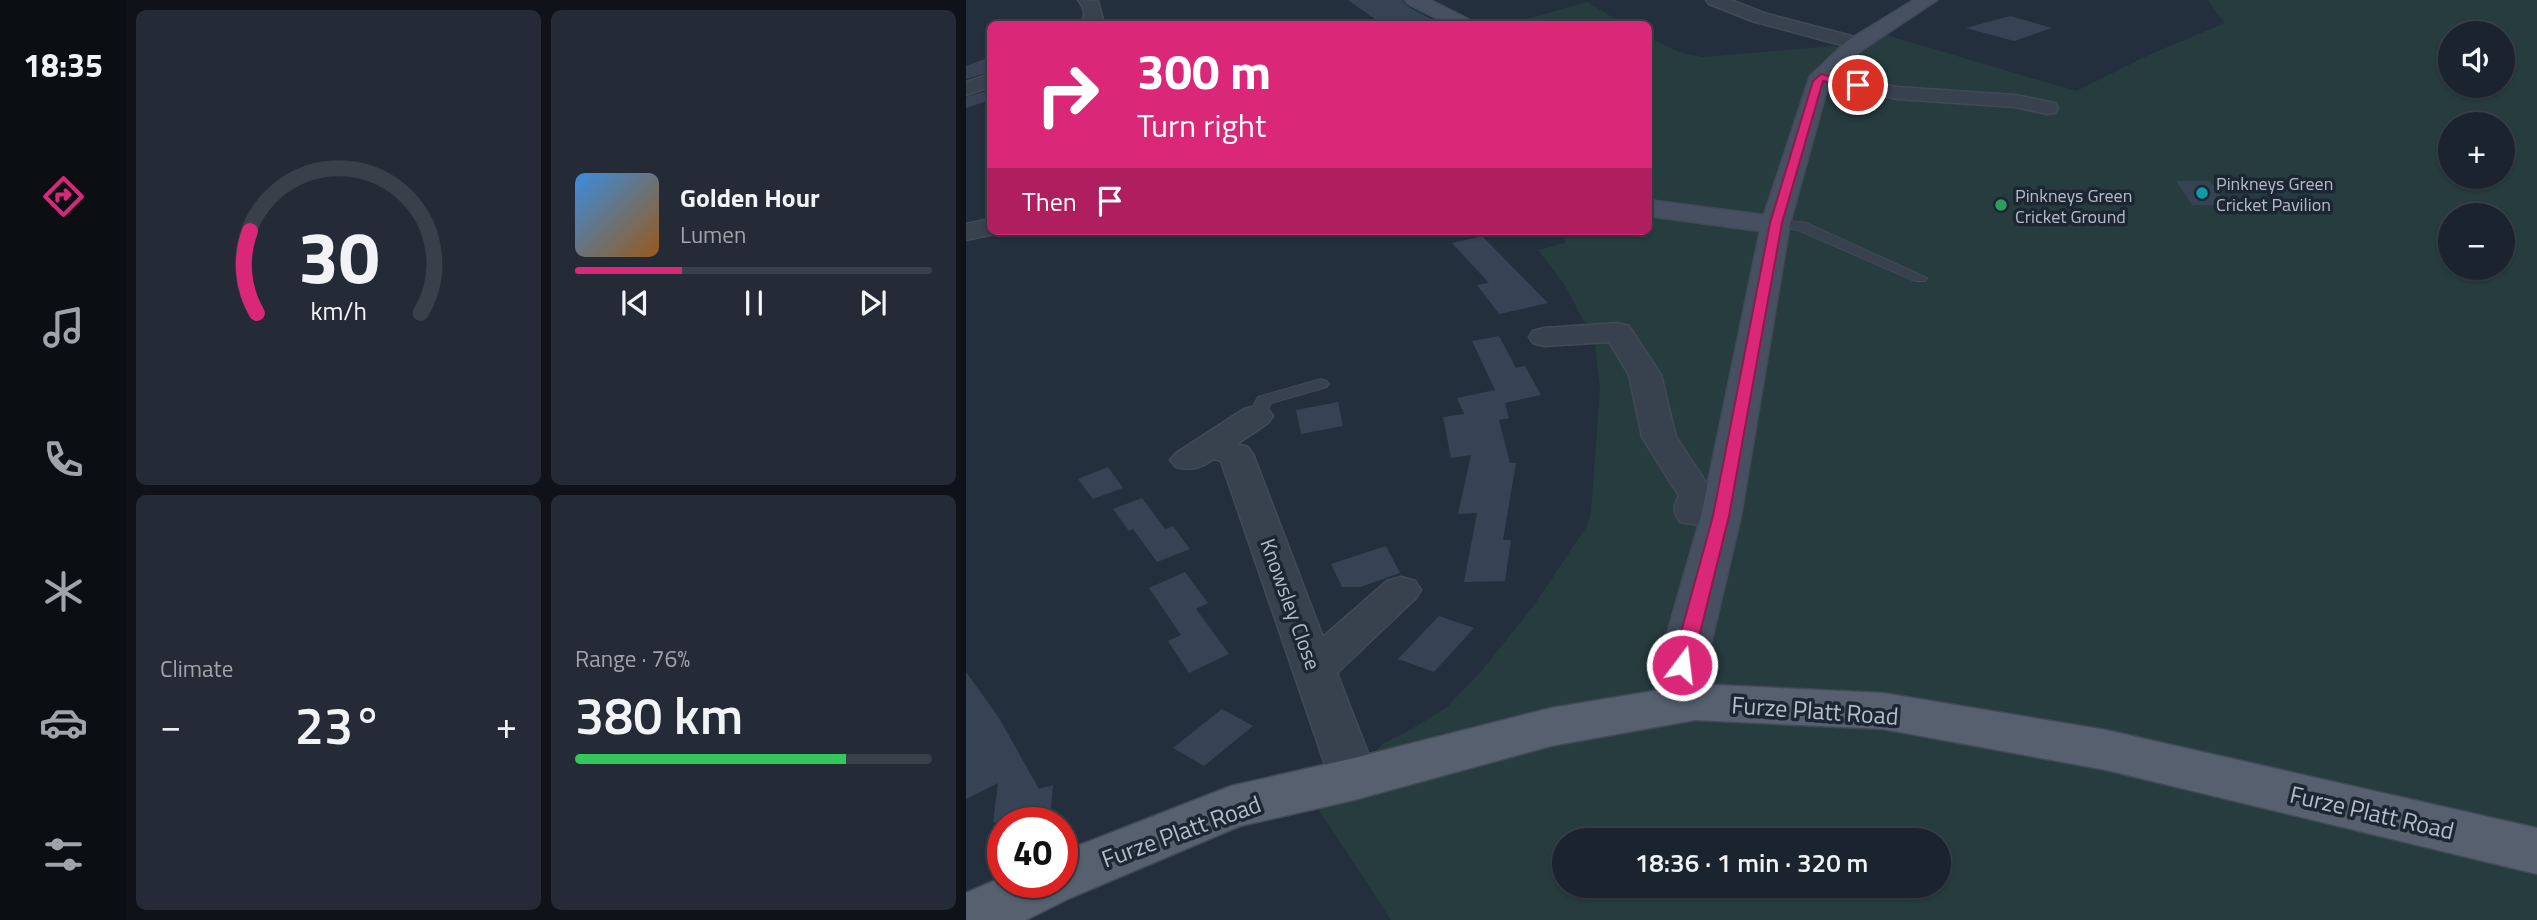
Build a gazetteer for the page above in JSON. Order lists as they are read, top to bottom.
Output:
{
  "streets": {
    "main road": ["Furze Platt Road"],
    "street": ["Knowsley Close"]
  },
  "crossings": [
    ["Knowsley Close", "Furze Platt Road"]
  ],
  "places": ["Pinkneys Green Cricket Pavilion", "Pinkneys Green Cricket Ground"],
  "page": {
    "tabs": "18:35",
    "map_buttons": ["+", "−"],
    "turn": ["300 m", "Turn right"],
    "then": "Then",
    "song": ["Golden Hour", "Lumen"],
    "tile": [
      "Climate",
      ["Range · 76%", "380 km"]
    ],
    "heat": ["−", "23°", "+"],
    "limit": "40",
    "trip": "18:36 · 1 min · 320 m",
    "gauge": ["30", "km/h"]
  }
}
